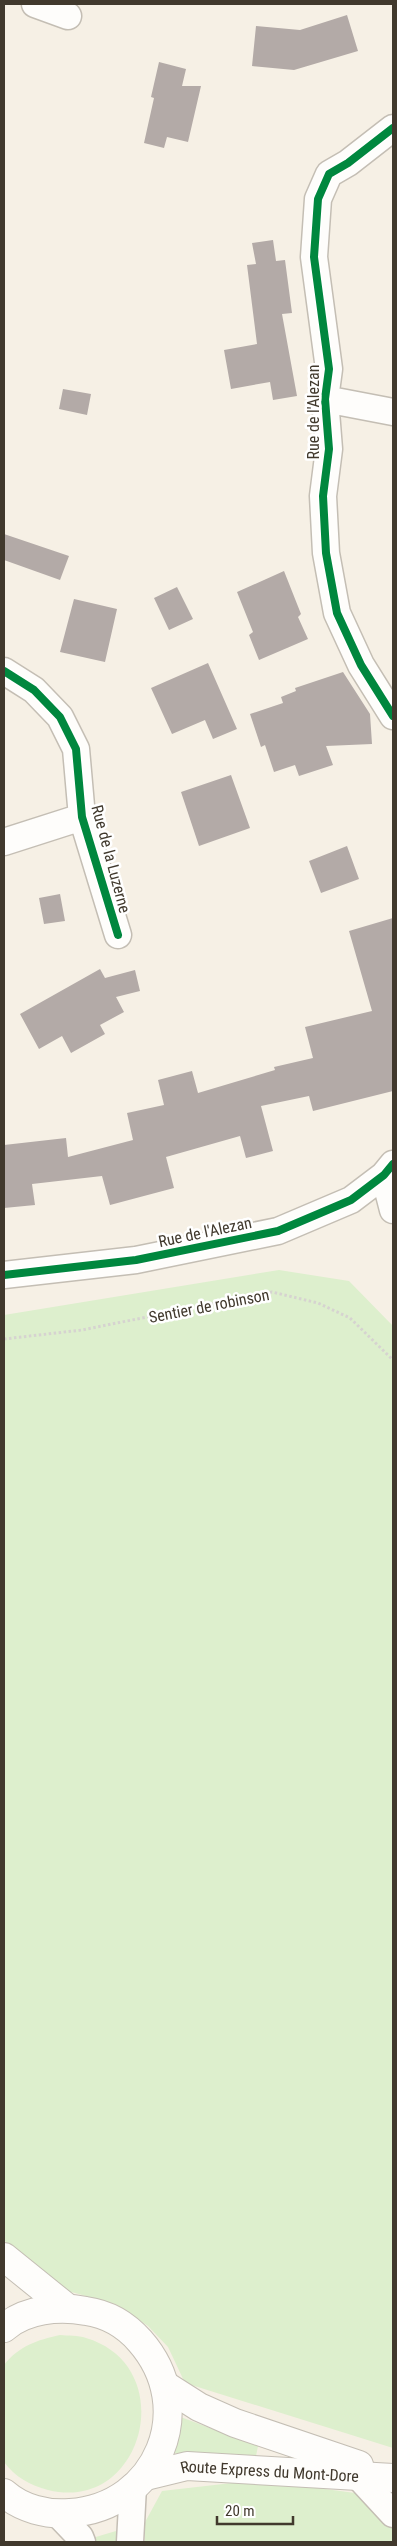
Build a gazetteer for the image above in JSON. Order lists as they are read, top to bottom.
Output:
{
  "streets": {
    "main road": ["Route Express du Mont-Dore"],
    "street": ["Rue de l'Alezan", "Rue de la Luzerne"],
    "path": ["Sentier de robinson"]
  },
  "scale_bar": "20 m"
}
